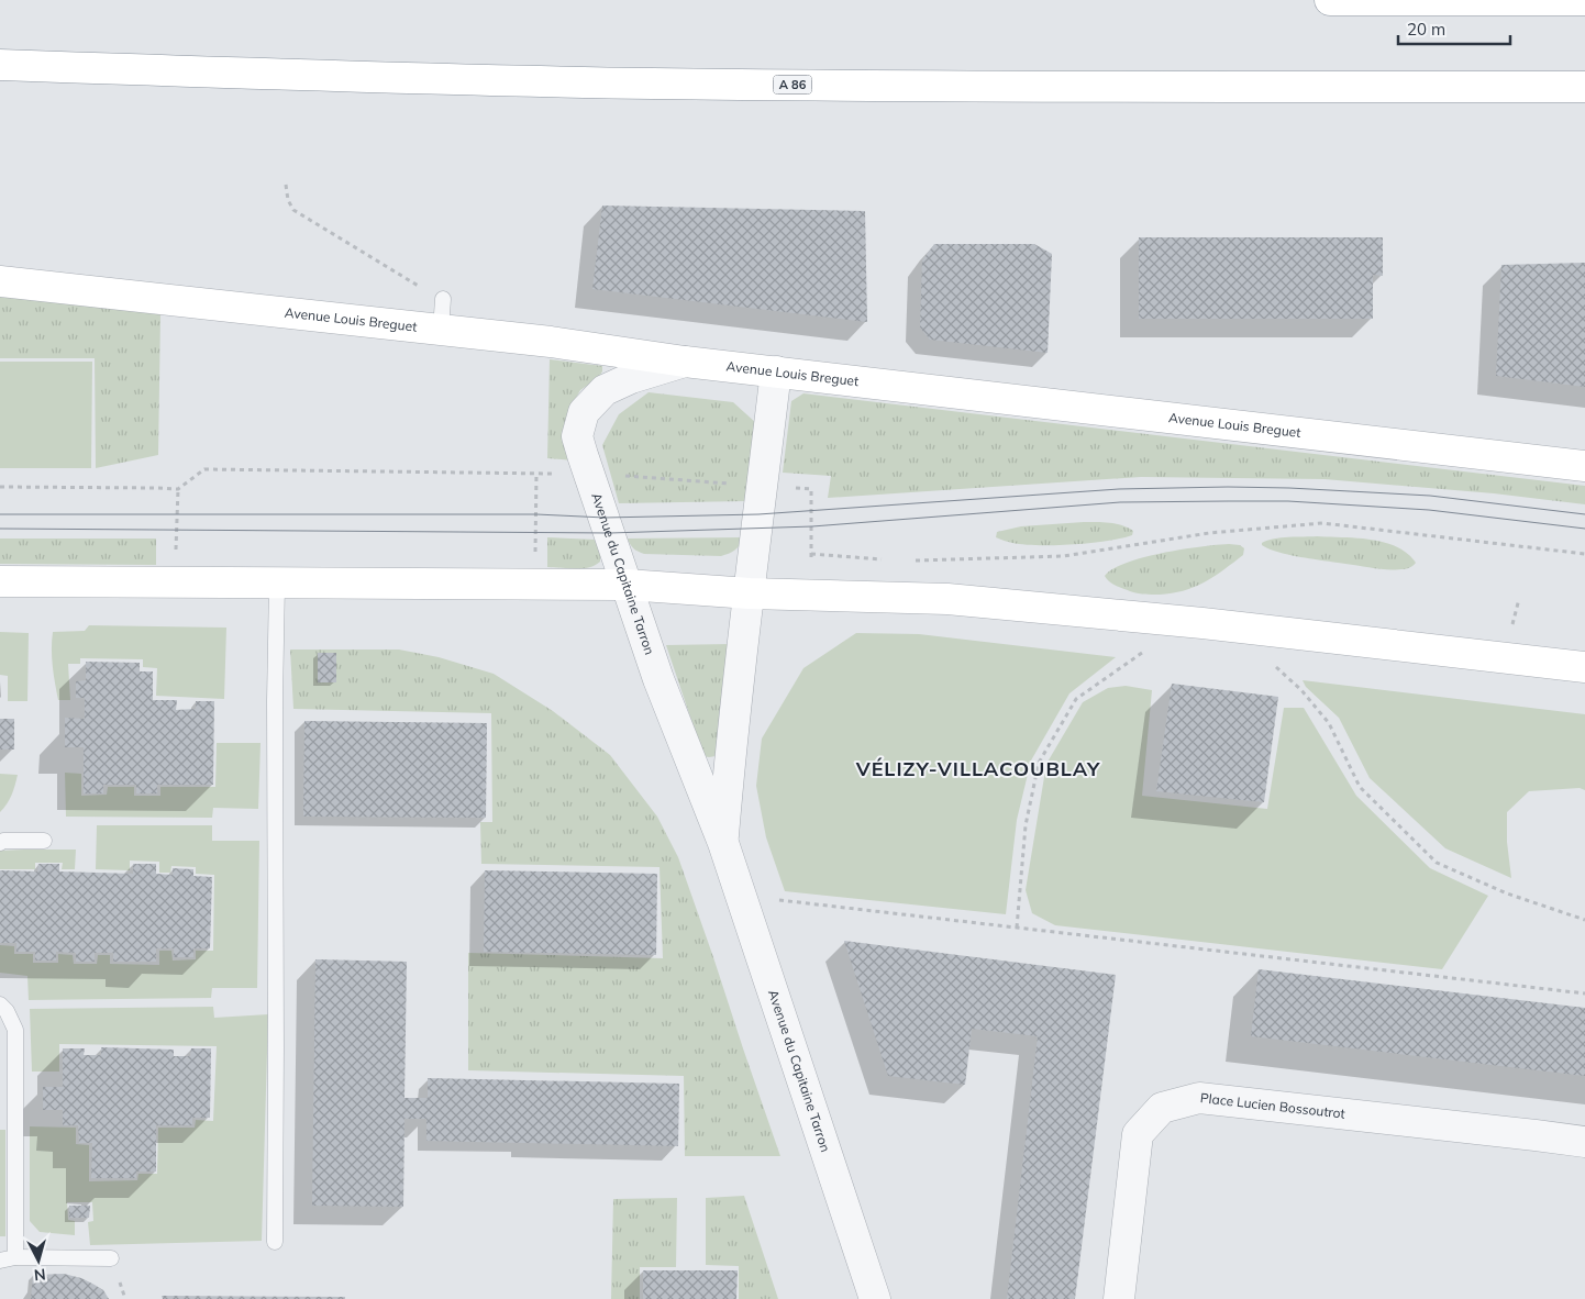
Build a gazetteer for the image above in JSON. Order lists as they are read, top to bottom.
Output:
{
  "streets": {
    "main road": ["A 86", "Avenue Louis Breguet"],
    "street": ["Avenue du Capitaine Tarron", "Place Lucien Bossoutrot"]
  },
  "crossings": [
    ["Avenue Louis Breguet", "Avenue du Capitaine Tarron"]
  ],
  "districts": ["VÉLIZY-VILLACOUBLAY"],
  "scale_bar": "20 m",
  "north": "bottom"
}
